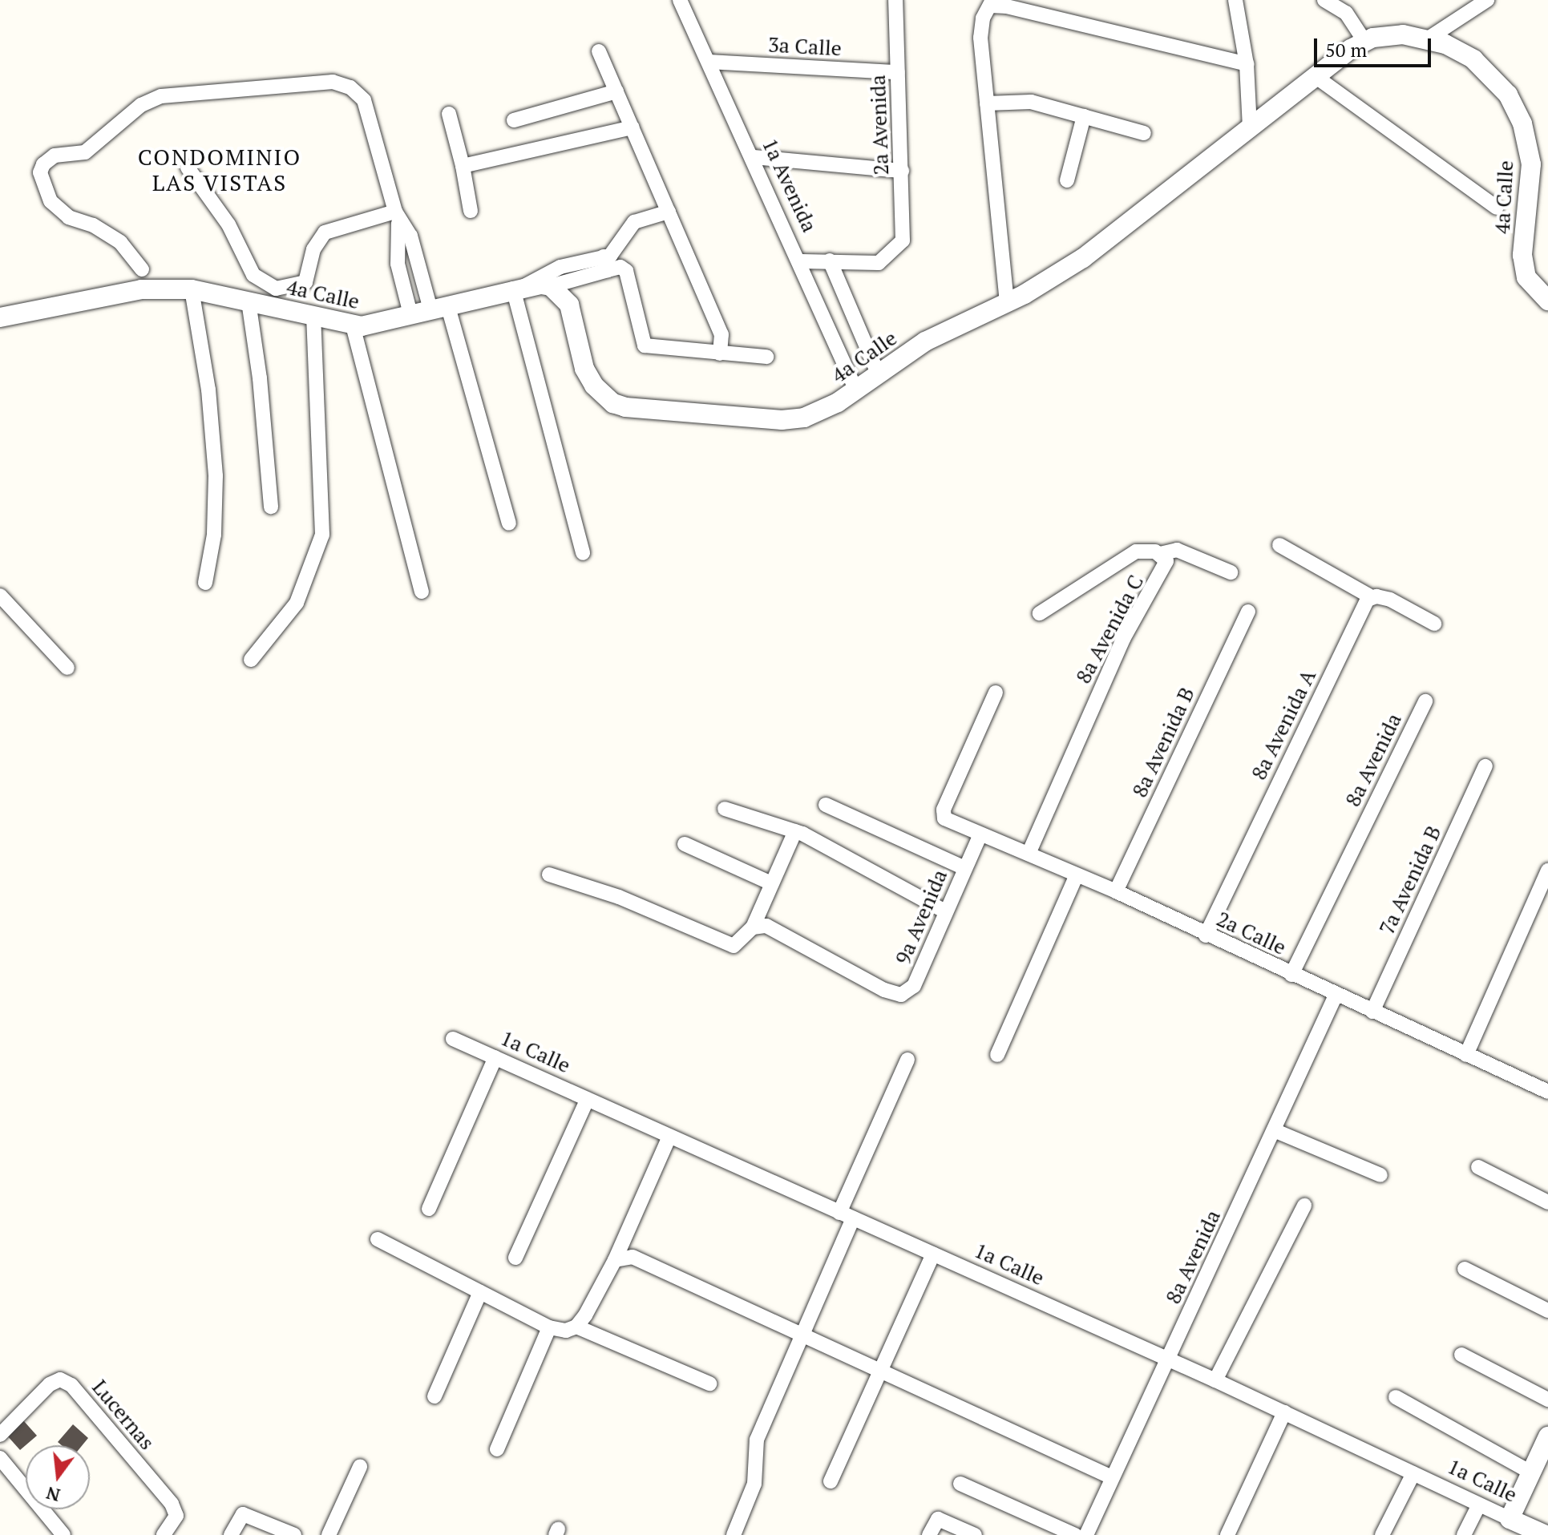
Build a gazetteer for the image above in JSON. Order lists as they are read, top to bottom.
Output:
{
  "streets": {
    "street": [
      "3a Calle",
      "2a Avenida",
      "1a Avenida",
      "4a Calle",
      "8a Avenida C",
      "8a Avenida A",
      "8a Avenida B",
      "8a Avenida",
      "7a Avenida B",
      "9a Avenida",
      "2a Calle",
      "1a Calle",
      "Lucernas"
    ]
  },
  "crossings": [
    ["3a Calle", "2a Avenida"],
    ["3a Calle", "1a Avenida"],
    ["1a Avenida", "4a Calle"],
    ["8a Avenida C", "2a Calle"],
    ["8a Avenida A", "2a Calle"],
    ["8a Avenida B", "2a Calle"],
    ["8a Avenida", "2a Calle"],
    ["8a Avenida", "1a Calle"],
    ["7a Avenida B", "2a Calle"],
    ["9a Avenida", "2a Calle"]
  ],
  "districts": ["CONDOMINIO LAS VISTAS"],
  "scale_bar": "50 m",
  "north": "bottom"
}
